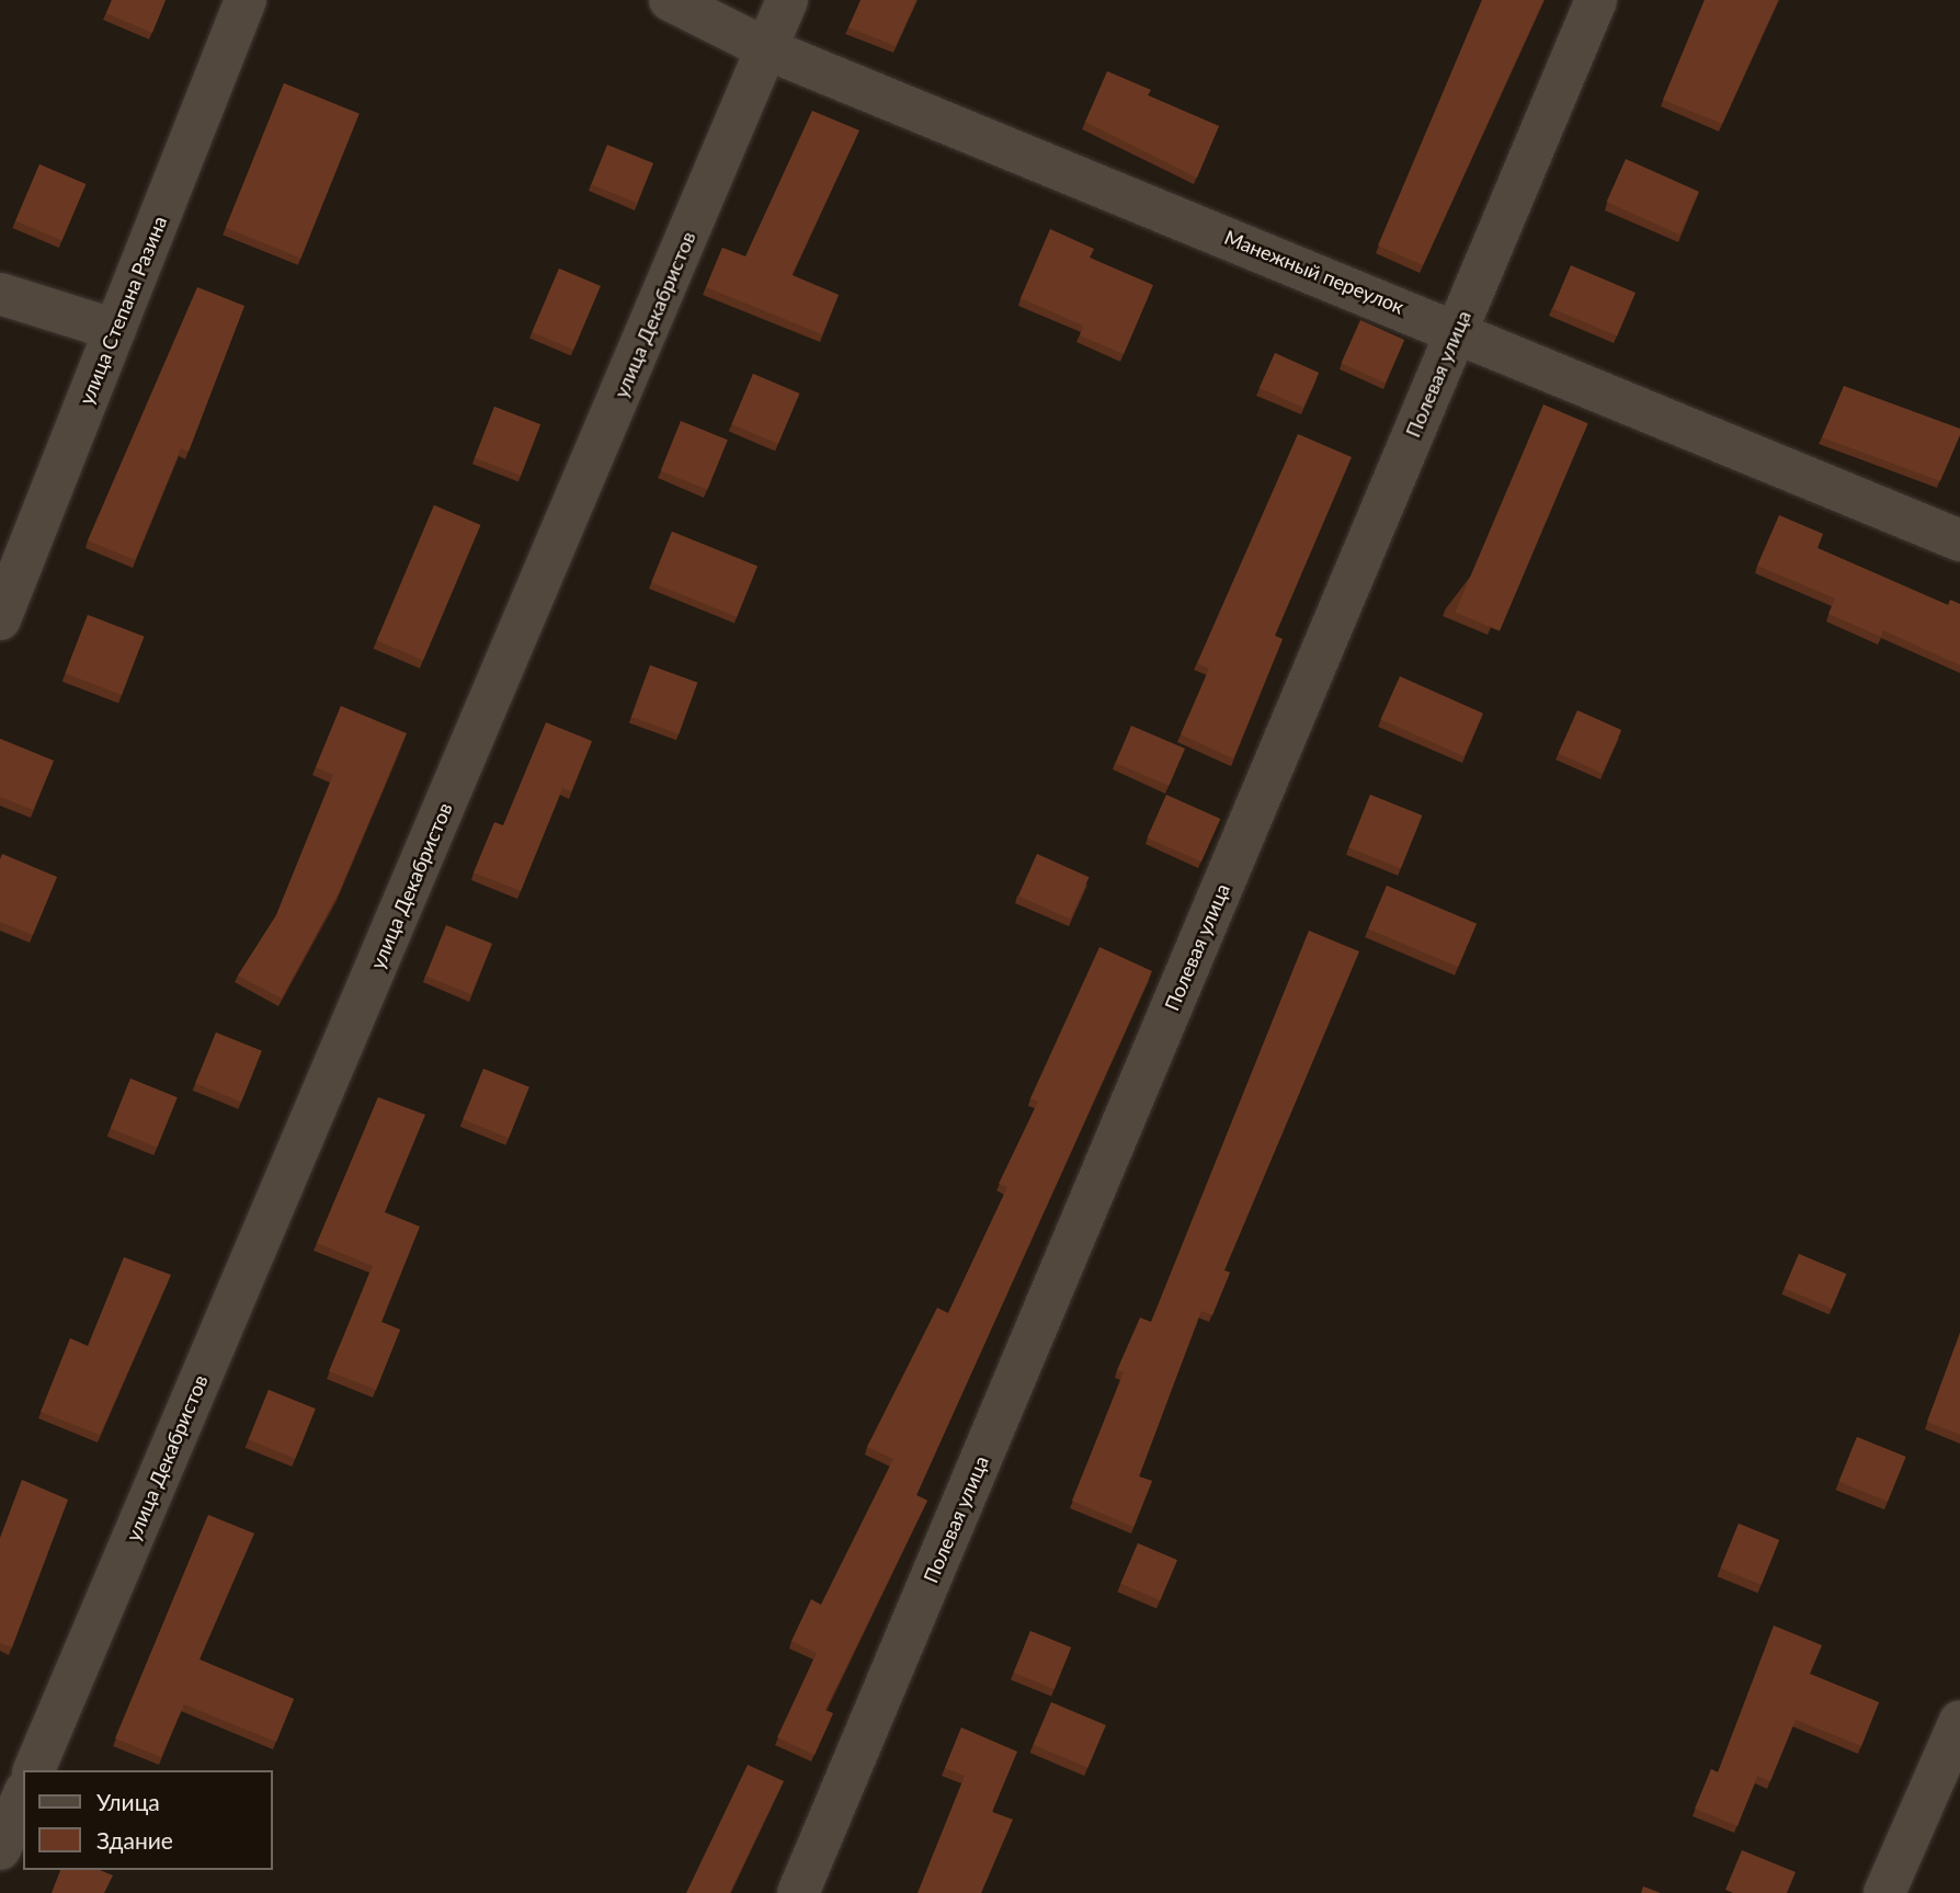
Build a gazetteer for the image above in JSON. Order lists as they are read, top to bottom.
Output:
{
  "streets": {
    "street": [
      "Манежный переулок",
      "улица Степана Разина",
      "улица Декабристов",
      "Полевая улица"
    ]
  },
  "crossings": [
    ["Манежный переулок", "улица Декабристов"],
    ["Манежный переулок", "Полевая улица"]
  ],
  "legend": ["Улица", "Здание"]
}
